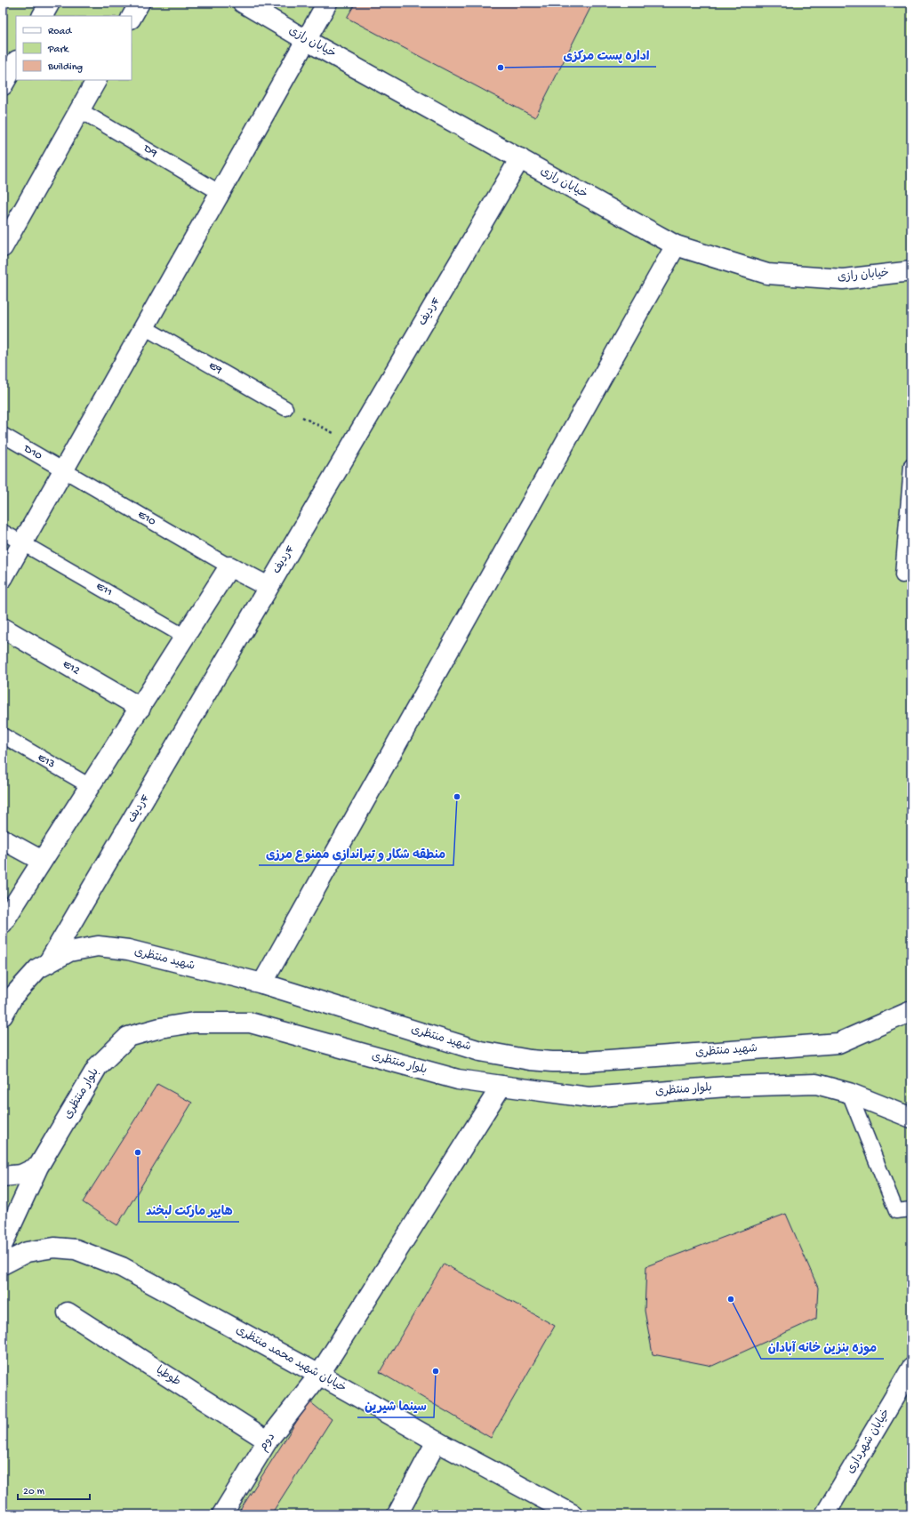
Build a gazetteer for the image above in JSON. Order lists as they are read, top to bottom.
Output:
{
  "streets": {
    "street": [
      "خیابان رازی",
      "ردیفF",
      "E12",
      "شهید منتظری",
      "بلوار منتظری",
      "خیابان شهید محمد منتظری",
      "طوطیا",
      "خیابان شهرداری",
      "دوم"
    ],
    "lane": [
      "D9",
      "E9",
      "D10",
      "E10",
      "E11",
      "E13"
    ]
  },
  "crossings": [
    ["خیابان رازی", "ردیفF"],
    ["ردیفF", "شهید منتظری"],
    ["D10", "E10"],
    ["بلوار منتظری", "دوم"],
    ["خیابان شهید محمد منتظری", "دوم"],
    ["طوطیا", "دوم"]
  ],
  "places": [
    "اداره پست مرکزی",
    "منطقه شکار و تیراندازی ممنوع مرزی",
    "هایپر مارکت لبخند",
    "موزه بنزین خانه آبادان",
    "سینما شیرین"
  ],
  "legend": ["Road", "Park", "Building"],
  "scale_bar": "20 m"
}
